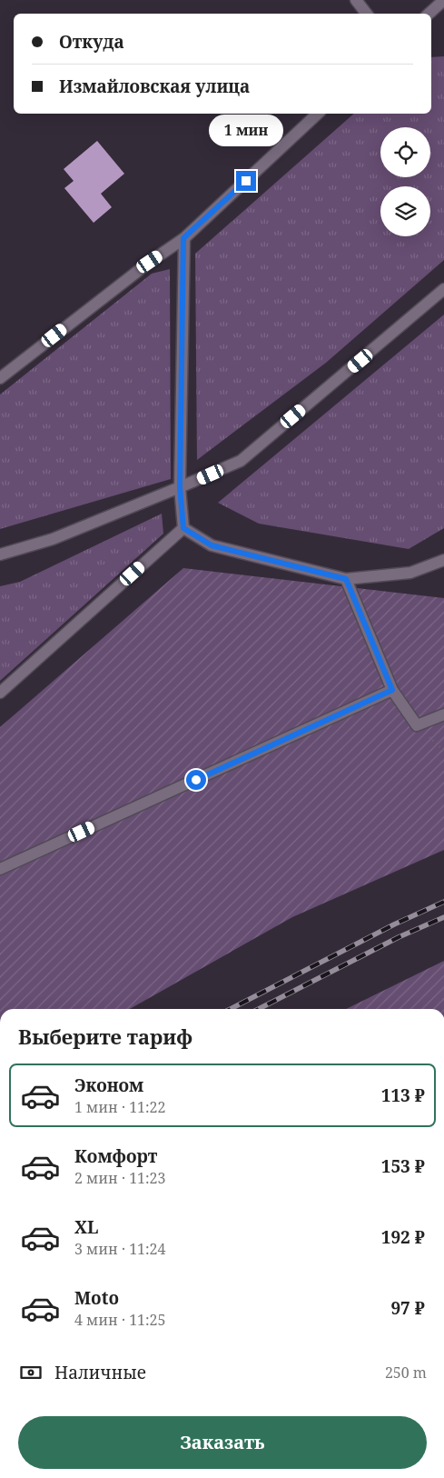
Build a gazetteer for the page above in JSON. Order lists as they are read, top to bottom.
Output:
{
  "page": {
    "banner": ["Откуда", "Измайловская улица"],
    "bubble": "1 мин",
    "heading": "Выберите тариф",
    "list": [
      {
        "name": "Эконом",
        "note": "1 мин · 11:22",
        "value": "113 ₽"
      },
      {
        "name": "Комфорт",
        "note": "2 мин · 11:23",
        "value": "153 ₽"
      },
      {
        "name": "XL",
        "note": "3 мин · 11:24",
        "value": "192 ₽"
      },
      {
        "name": "Moto",
        "note": "4 мин · 11:25",
        "value": "97 ₽"
      }
    ],
    "pay": ["Наличные", "250 m"],
    "buttons": "Заказать"
  }
}
